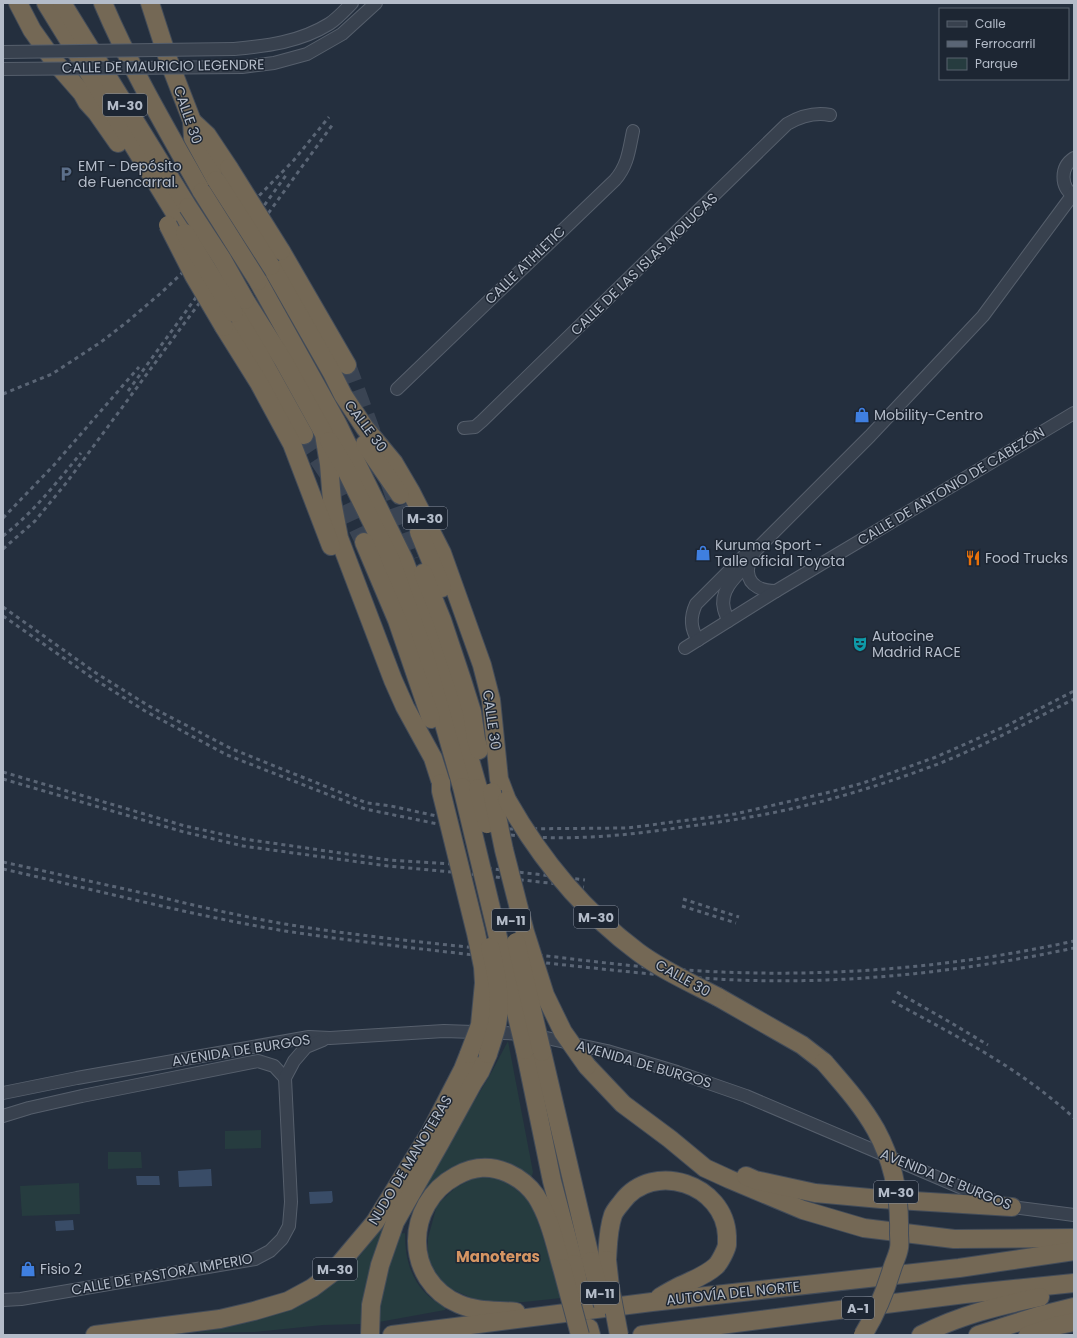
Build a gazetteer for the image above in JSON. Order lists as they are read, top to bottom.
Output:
{
  "streets": {
    "highway": [
      "M-30",
      "CALLE 30",
      "M-11",
      "NUDO DE MANOTERAS",
      "AUTOVÍA DEL NORTE",
      "A-1"
    ],
    "street": [
      "CALLE DE MAURICIO LEGENDRE",
      "CALLE DE LAS ISLAS MOLUCAS",
      "CALLE ATHLETIC",
      "CALLE DE ANTONIO DE CABEZÓN",
      "AVENIDA DE BURGOS",
      "CALLE DE PASTORA IMPERIO"
    ]
  },
  "crossings": [
    ["CALLE 30", "M-11"],
    ["CALLE 30", "NUDO DE MANOTERAS"],
    ["AVENIDA DE BURGOS", "CALLE DE PASTORA IMPERIO"]
  ],
  "districts": ["Manoteras"],
  "places": {
    "parking": ["EMT - Depósito de Fuencarral."],
    "shop": ["Mobility-Centro", "Kuruma Sport - Talle oficial Toyota", "Fisio 2"],
    "restaurant": ["Food Trucks"],
    "theatre": ["Autocine Madrid RACE"]
  },
  "legend": ["Calle", "Ferrocarril", "Parque"]
}
